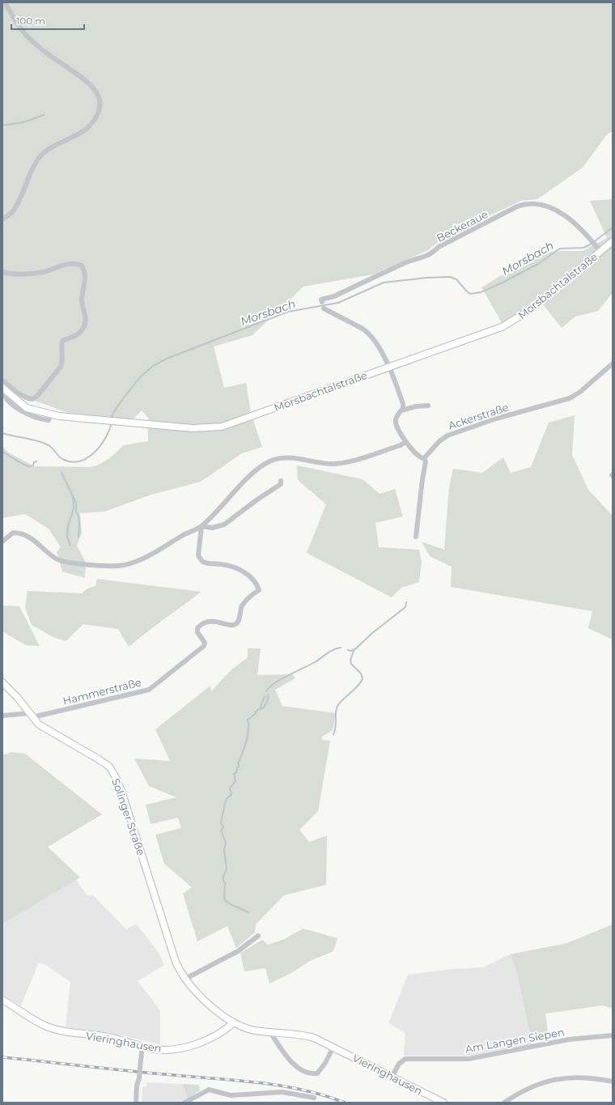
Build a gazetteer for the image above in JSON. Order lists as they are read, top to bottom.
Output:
{
  "streets": {
    "main road": ["Morsbachtalstraße", "Solinger Straße", "Vieringhausen"],
    "street": [
      "Beckeraue",
      "Ackerstraße",
      "Hammerstraße",
      "Am Langen Siepen"
    ]
  },
  "crossings": [
    ["Beckeraue", "Morsbachtalstraße"],
    ["Hammerstraße", "Solinger Straße"],
    ["Solinger Straße", "Vieringhausen"],
    ["Am Langen Siepen", "Vieringhausen"]
  ],
  "water": ["Morsbach"],
  "scale_bar": "100 m"
}
